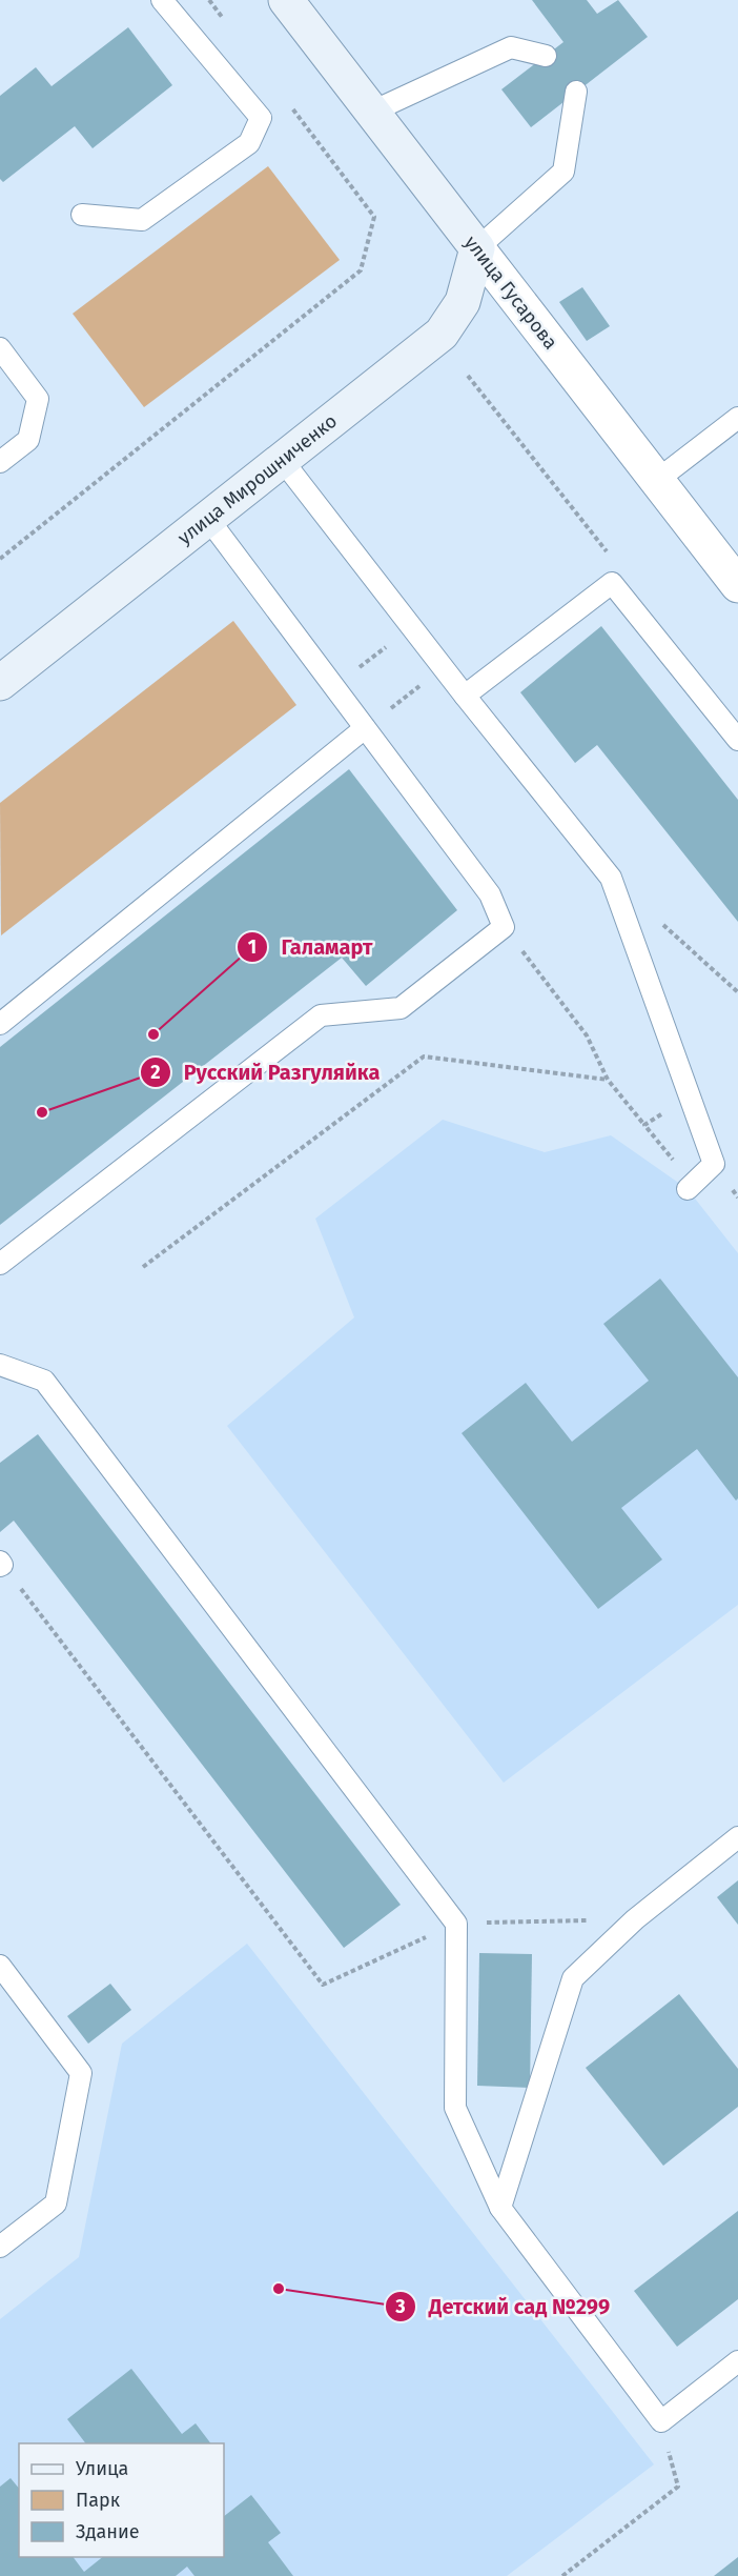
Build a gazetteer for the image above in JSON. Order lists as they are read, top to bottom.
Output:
{
  "streets": {
    "street": ["улица Гусарова", "улица Мирошниченко"]
  },
  "crossings": [
    ["улица Гусарова", "улица Мирошниченко"]
  ],
  "places": ["Галамарт", "Русский Разгуляйка", "Детский сад №299"],
  "legend": ["Улица", "Парк", "Здание"]
}
